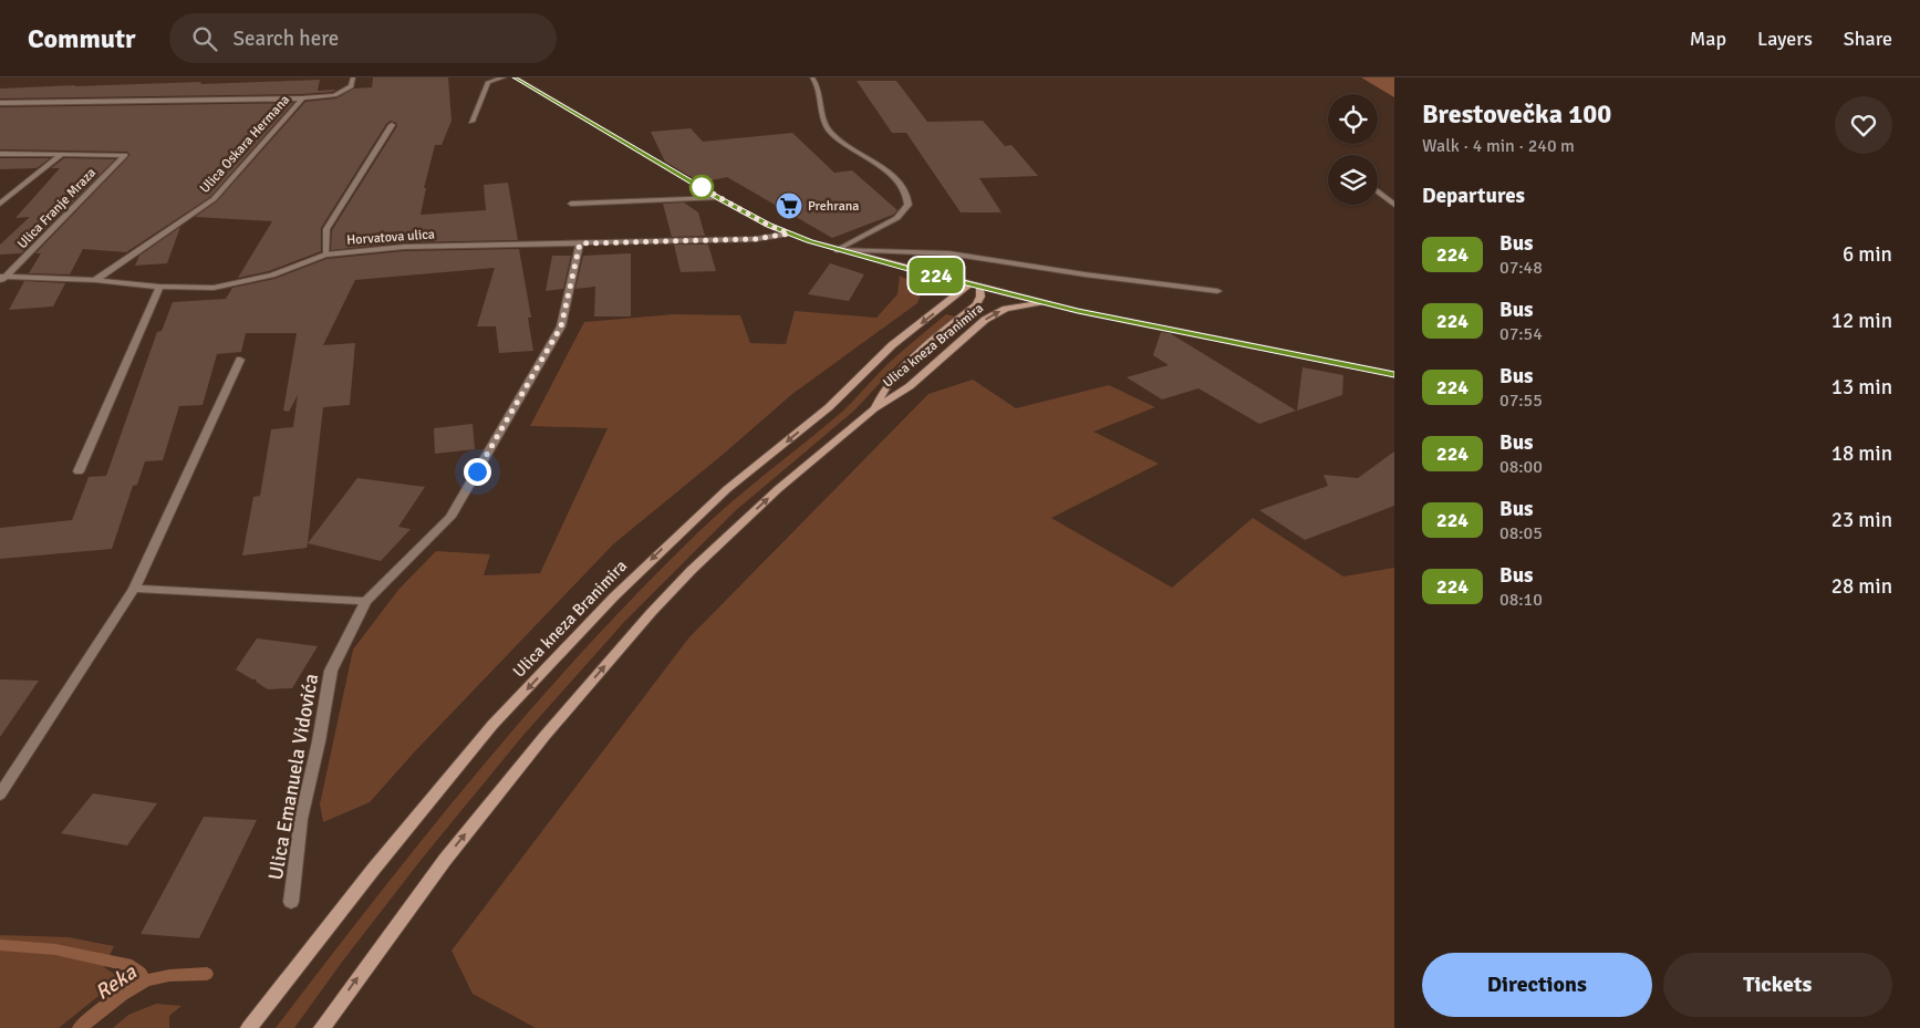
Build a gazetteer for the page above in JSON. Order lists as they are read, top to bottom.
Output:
{
  "streets": {
    "street": [
      "Ulica Oskara Hermana",
      "Ulica Franje Mraza",
      "Horvatova ulica",
      "Ulica kneza Branimira",
      "Ulica Emanuela Vidovića"
    ]
  },
  "crossings": [
    ["Ulica Oskara Hermana", "Horvatova ulica"],
    ["Ulica Franje Mraza", "Horvatova ulica"],
    ["Horvatova ulica", "Ulica Emanuela Vidovića"]
  ],
  "water": ["Reka"],
  "places": {
    "supermarket": ["Prehrana"]
  },
  "lines": ["bus line 224"],
  "page": {
    "header": "Commutr",
    "search": "Search here",
    "nav": ["Map", "Layers", "Share"],
    "on_map": "224",
    "heading": [
      ["Brestovečka 100", "Walk · 4 min · 240 m"],
      "Departures"
    ],
    "list": [
      {
        "mark": "224",
        "name": "Bus",
        "note": "07:48",
        "value": "6 min"
      },
      {
        "mark": "224",
        "name": "Bus",
        "note": "07:54",
        "value": "12 min"
      },
      {
        "mark": "224",
        "name": "Bus",
        "note": "07:55",
        "value": "13 min"
      },
      {
        "mark": "224",
        "name": "Bus",
        "note": "08:00",
        "value": "18 min"
      },
      {
        "mark": "224",
        "name": "Bus",
        "note": "08:05",
        "value": "23 min"
      },
      {
        "mark": "224",
        "name": "Bus",
        "note": "08:10",
        "value": "28 min"
      }
    ],
    "buttons": ["Directions", "Tickets"]
  }
}
